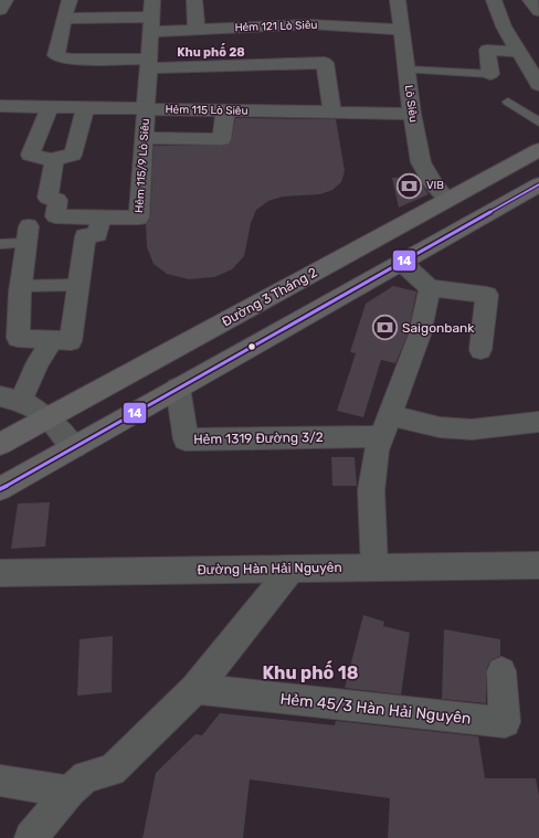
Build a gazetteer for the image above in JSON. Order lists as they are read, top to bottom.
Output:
{
  "streets": {
    "main road": ["Đường 3 Tháng 2"],
    "street": [
      "Hẻm 121 Lò Siêu",
      "Lò Siêu",
      "Hẻm 115 Lò Siêu",
      "Hẻm 115/9 Lò Siêu",
      "Hẻm 1319 Đường 3/2",
      "Đường Hàn Hải Nguyên",
      "Hẻm 45/3 Hàn Hải Nguyên"
    ]
  },
  "crossings": [
    ["Hẻm 121 Lò Siêu", "Lò Siêu"],
    ["Hẻm 121 Lò Siêu", "Hẻm 115/9 Lò Siêu"],
    ["Lò Siêu", "Hẻm 115 Lò Siêu"],
    ["Lò Siêu", "Đường 3 Tháng 2"],
    ["Hẻm 115 Lò Siêu", "Hẻm 115/9 Lò Siêu"]
  ],
  "districts": ["Khu phố 28", "Khu phố 18"],
  "places": {
    "bank": ["VIB", "Saigonbank"]
  },
  "lines": ["transit line 14"]
}
